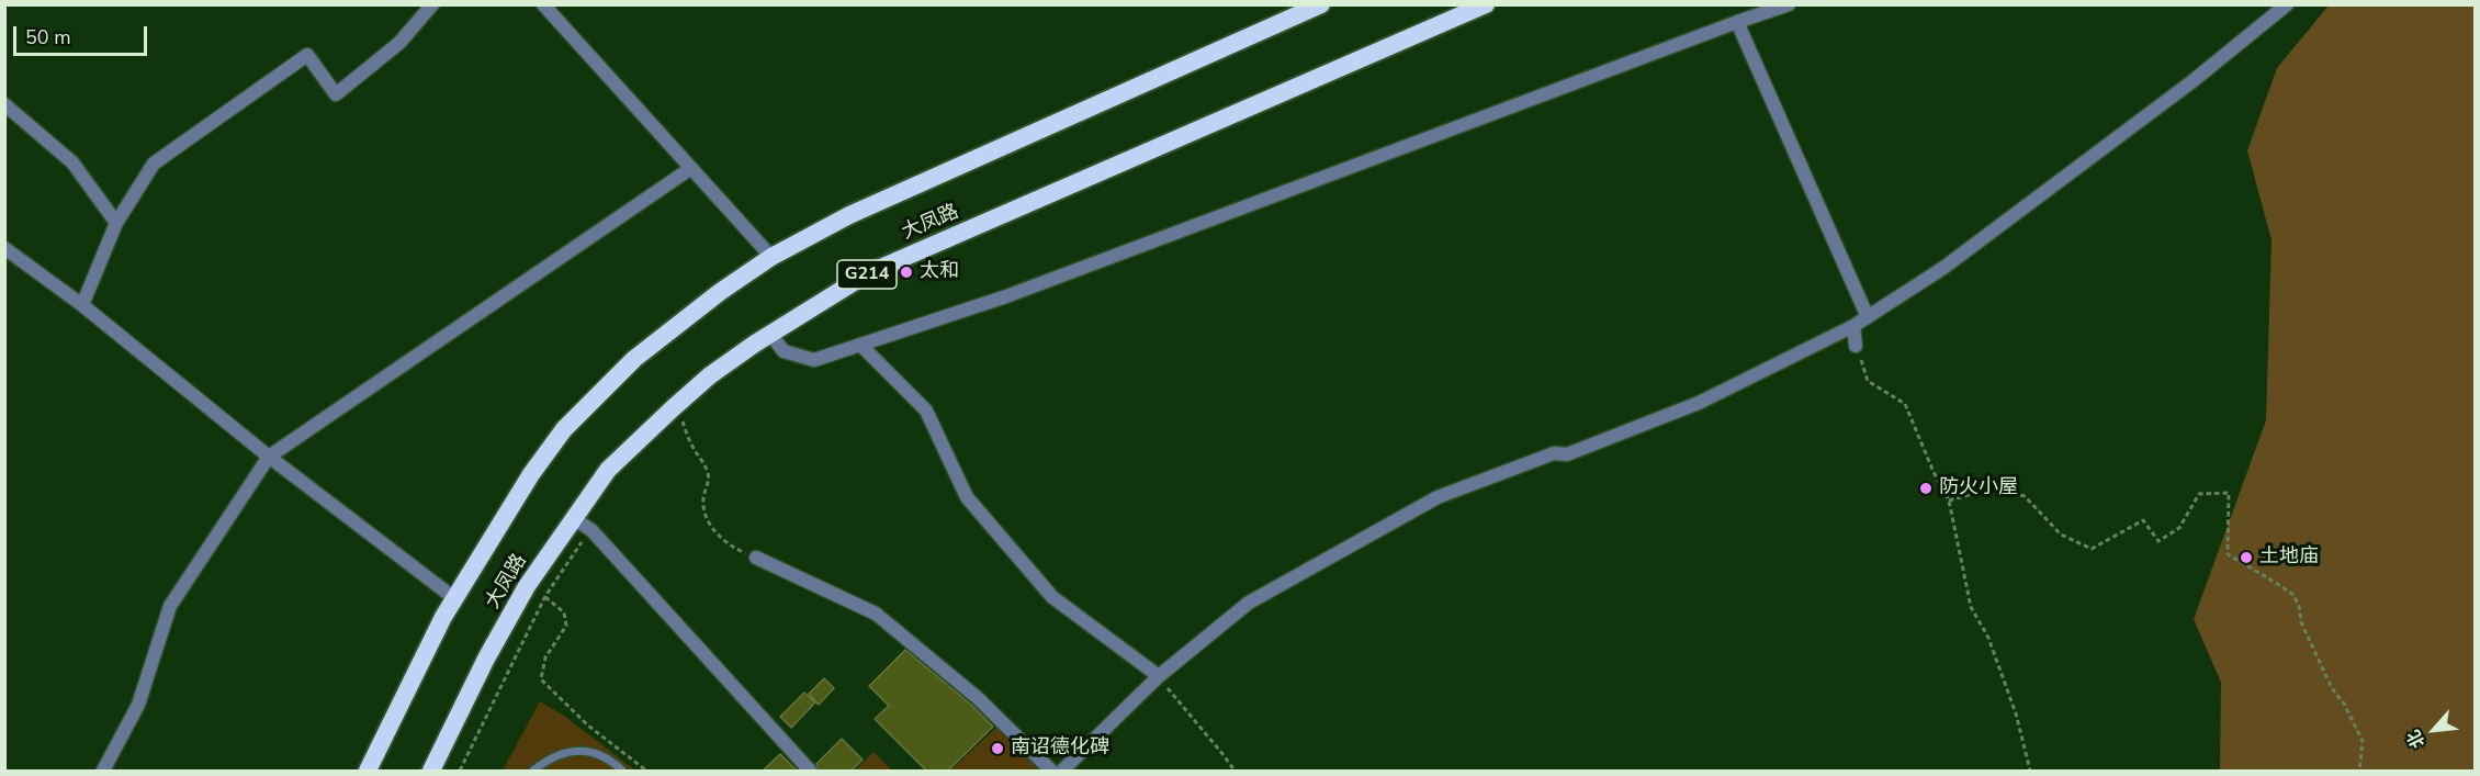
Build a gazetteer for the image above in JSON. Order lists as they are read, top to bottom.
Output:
{
  "streets": {
    "highway": ["大凤路", "G214"]
  },
  "places": [
    "太和",
    "防火小屋",
    "土地庙",
    "南诏德化碑"
  ],
  "scale_bar": "50 m",
  "north": "bottom left"
}
